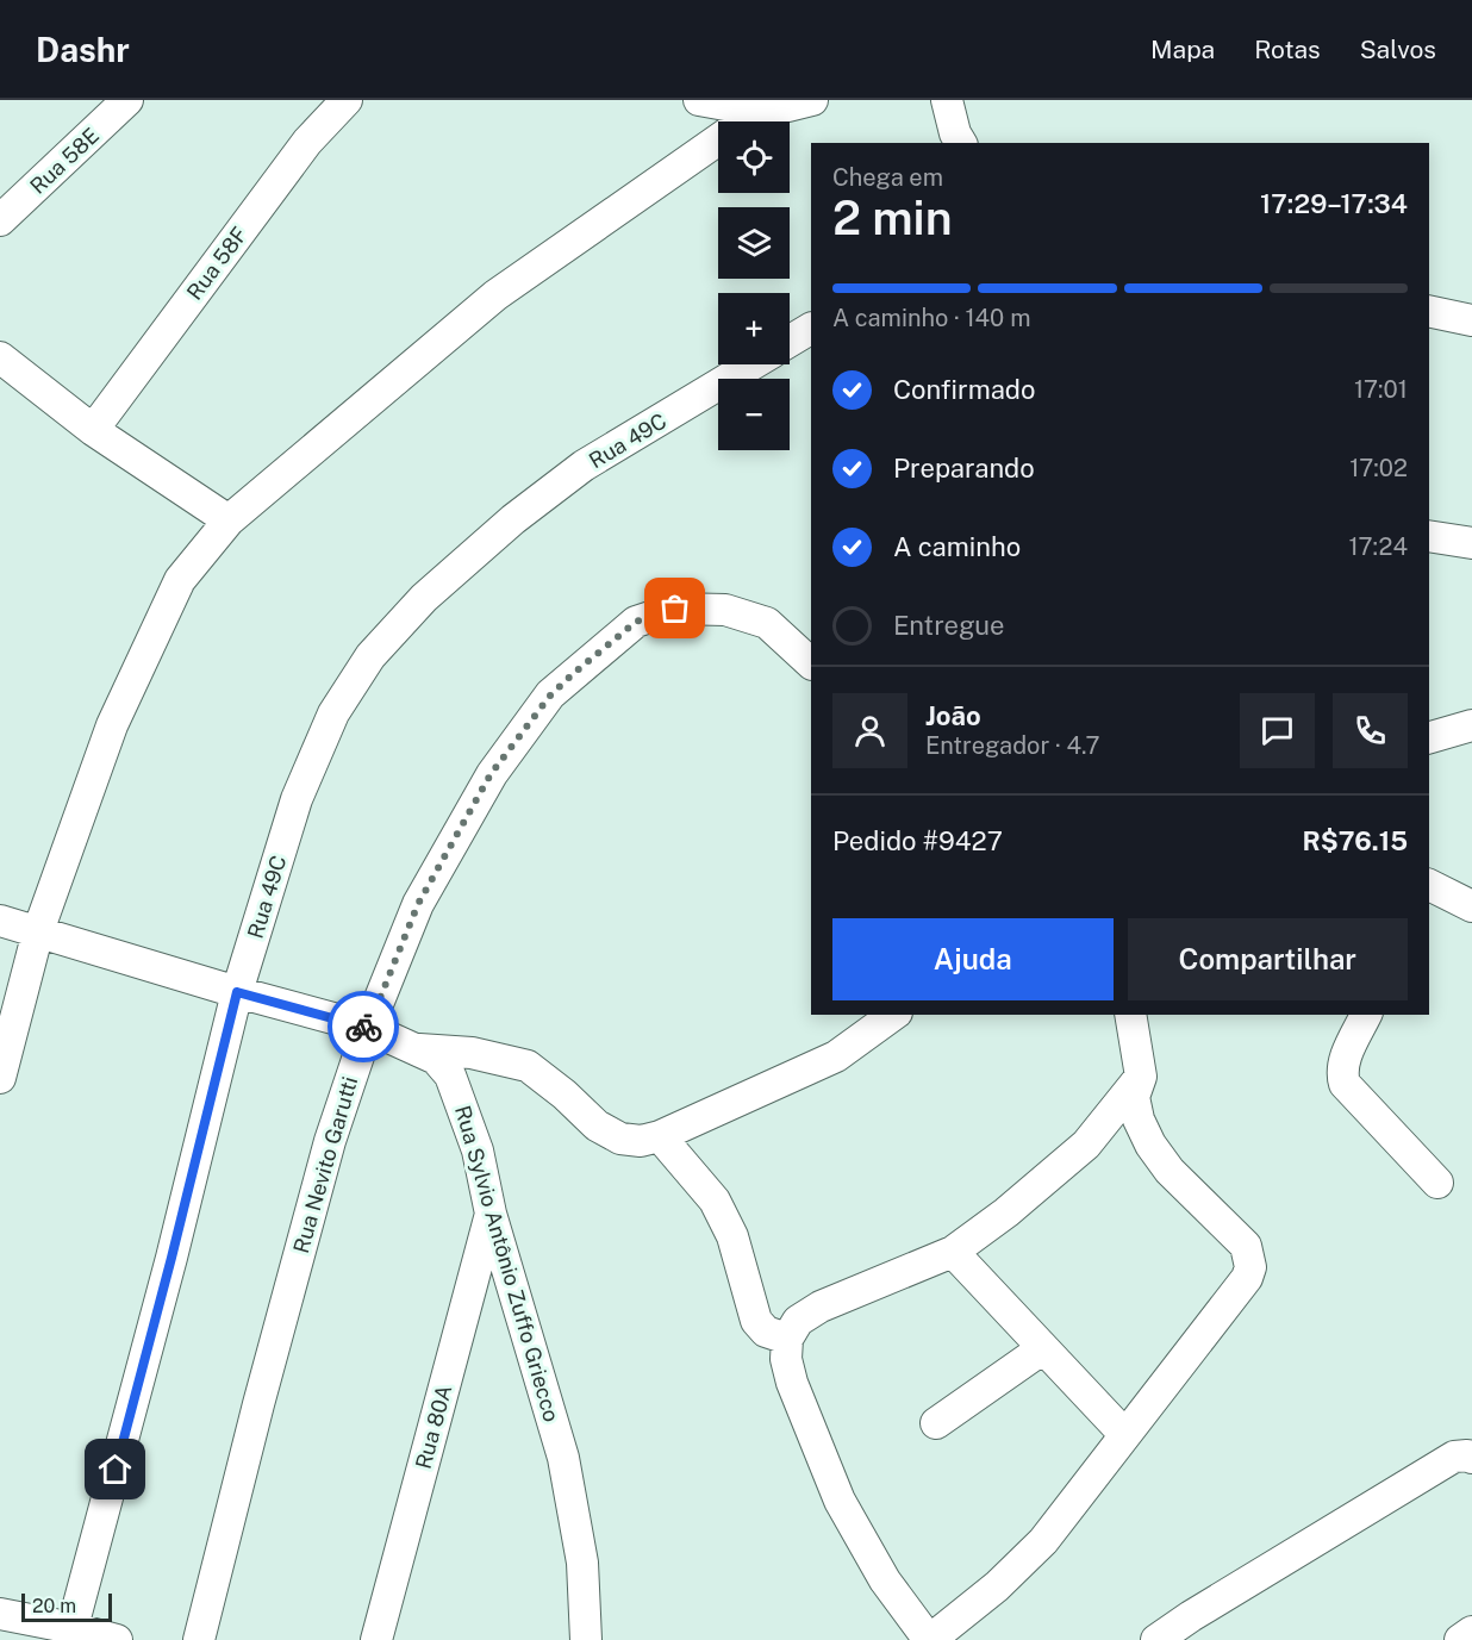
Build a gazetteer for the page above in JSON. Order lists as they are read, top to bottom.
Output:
{
  "streets": {
    "street": [
      "Rua 58E",
      "Rua 58F",
      "Rua 49C",
      "Rua Nevito Garutti",
      "Rua Sylvio Antônio Zuffo Griecco",
      "Rua 80A"
    ]
  },
  "crossings": [
    ["Rua 49C", "Rua Sylvio Antônio Zuffo Griecco"],
    ["Rua Nevito Garutti", "Rua Sylvio Antônio Zuffo Griecco"],
    ["Rua Sylvio Antônio Zuffo Griecco", "Rua 80A"]
  ],
  "scale_bar": "20 m",
  "page": {
    "header": "Dashr",
    "nav": ["Mapa", "Rotas", "Salvos"],
    "map_buttons": ["+", "−"],
    "heading": ["2 min", "Chega em", "17:29–17:34"],
    "panel": [
      "João",
      "Entregador · 4.7",
      "Pedido #9427",
      "R$76.15"
    ],
    "bar": "A caminho · 140 m",
    "list": [
      ["Confirmado", "17:01"],
      ["Preparando", "17:02"],
      ["A caminho", "17:24"],
      "Entregue"
    ],
    "buttons": ["Ajuda", "Compartilhar"],
    "scale": "20 m"
  }
}
